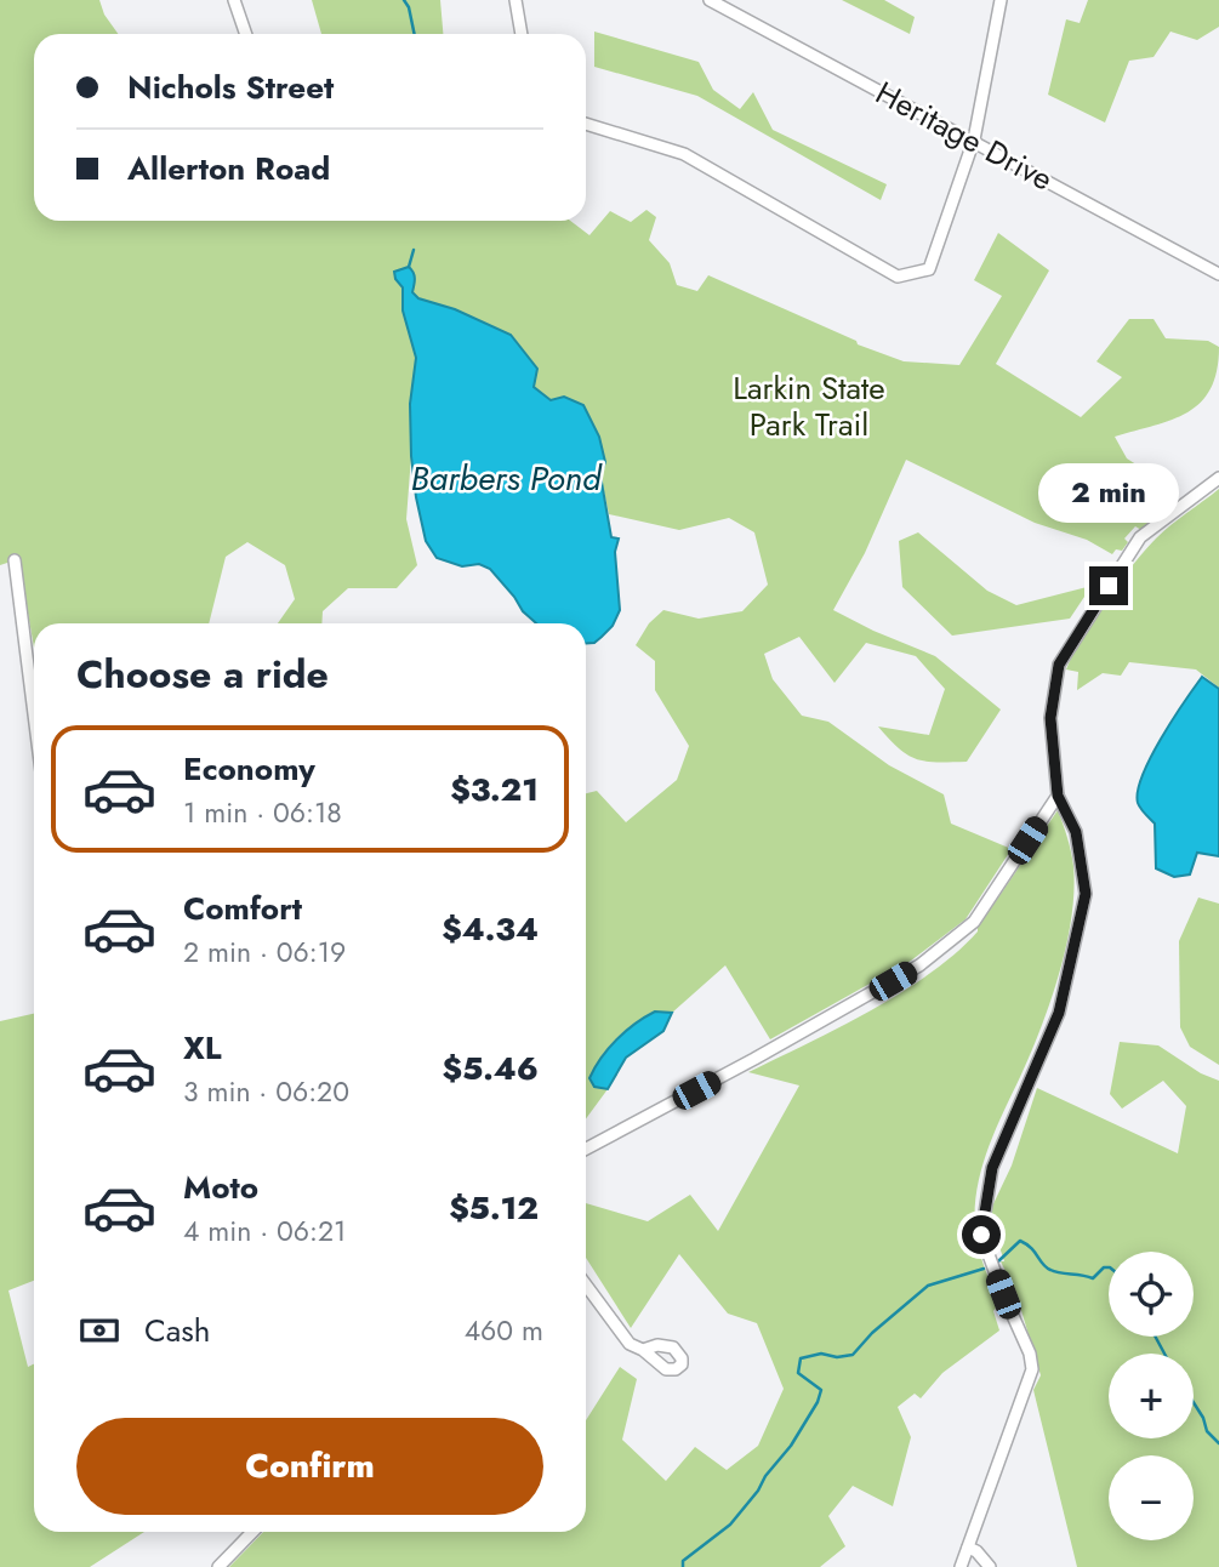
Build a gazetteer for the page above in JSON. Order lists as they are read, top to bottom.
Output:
{
  "streets": {
    "street": ["Heritage Drive"]
  },
  "water": ["Barbers Pond"],
  "parks": ["Larkin State Park Trail"],
  "page": {
    "banner": ["Nichols Street", "Allerton Road"],
    "bubble": "2 min",
    "heading": "Choose a ride",
    "list": [
      {
        "name": "Economy",
        "note": "1 min · 06:18",
        "value": "$3.21"
      },
      {
        "name": "Comfort",
        "note": "2 min · 06:19",
        "value": "$4.34"
      },
      {
        "name": "XL",
        "note": "3 min · 06:20",
        "value": "$5.46"
      },
      {
        "name": "Moto",
        "note": "4 min · 06:21",
        "value": "$5.12"
      }
    ],
    "map_buttons": ["+", "−"],
    "pay": ["Cash", "460 m"],
    "buttons": "Confirm"
  }
}
